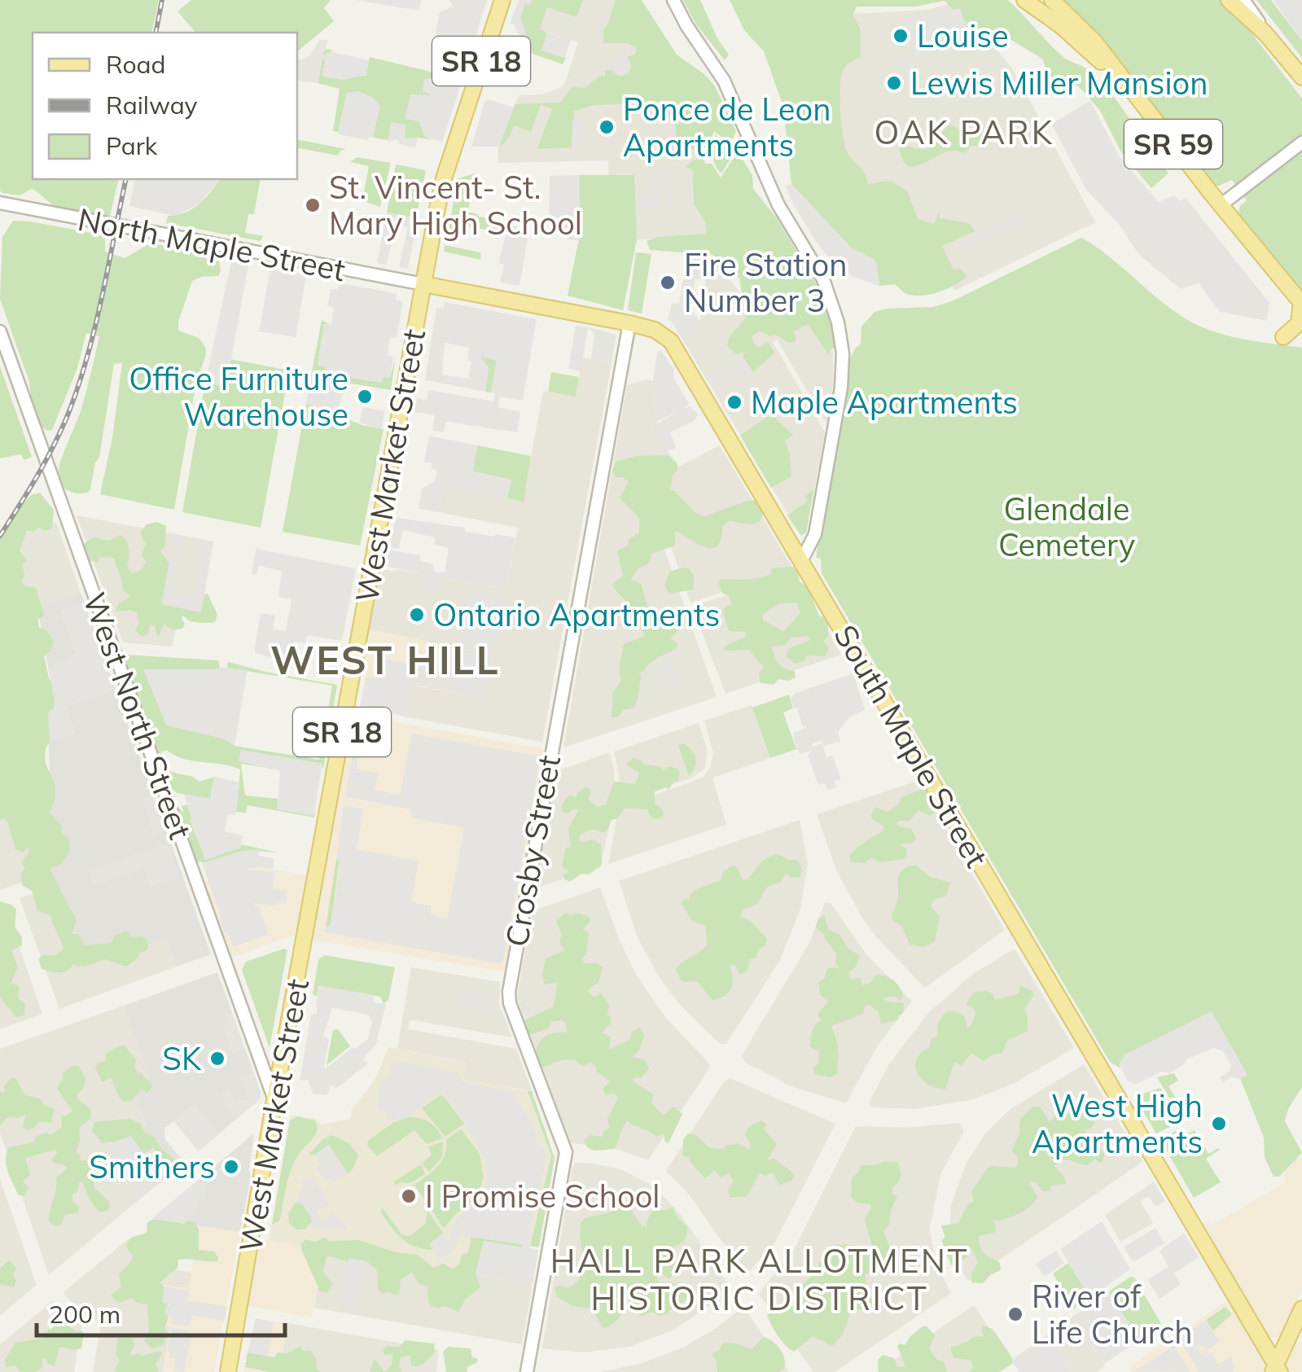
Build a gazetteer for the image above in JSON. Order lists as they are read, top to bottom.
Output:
{
  "streets": {
    "main road": [
      "SR 18",
      "SR 59",
      "West Market Street",
      "South Maple Street"
    ],
    "street": ["North Maple Street", "West North Street", "Crosby Street"]
  },
  "crossings": [
    ["North Maple Street", "West Market Street"],
    ["North Maple Street", "South Maple Street"],
    ["West Market Street", "West North Street"],
    ["West Market Street", "South Maple Street"],
    ["South Maple Street", "Crosby Street"]
  ],
  "districts": ["OAK PARK", "WEST HILL", "HALL PARK ALLOTMENT HISTORIC DISTRICT"],
  "parks": ["Glendale Cemetery"],
  "places": [
    "Louise",
    "Lewis Miller Mansion",
    "Ponce de Leon Apartments",
    "St. Vincent- St. Mary High School",
    "Fire Station Number 3",
    "Office Furniture Warehouse",
    "Maple Apartments",
    "Ontario Apartments",
    "SK",
    "West High Apartments",
    "Smithers",
    "I Promise School",
    "River of Life Church"
  ],
  "legend": ["Road", "Railway", "Park"],
  "scale_bar": "200 m"
}
